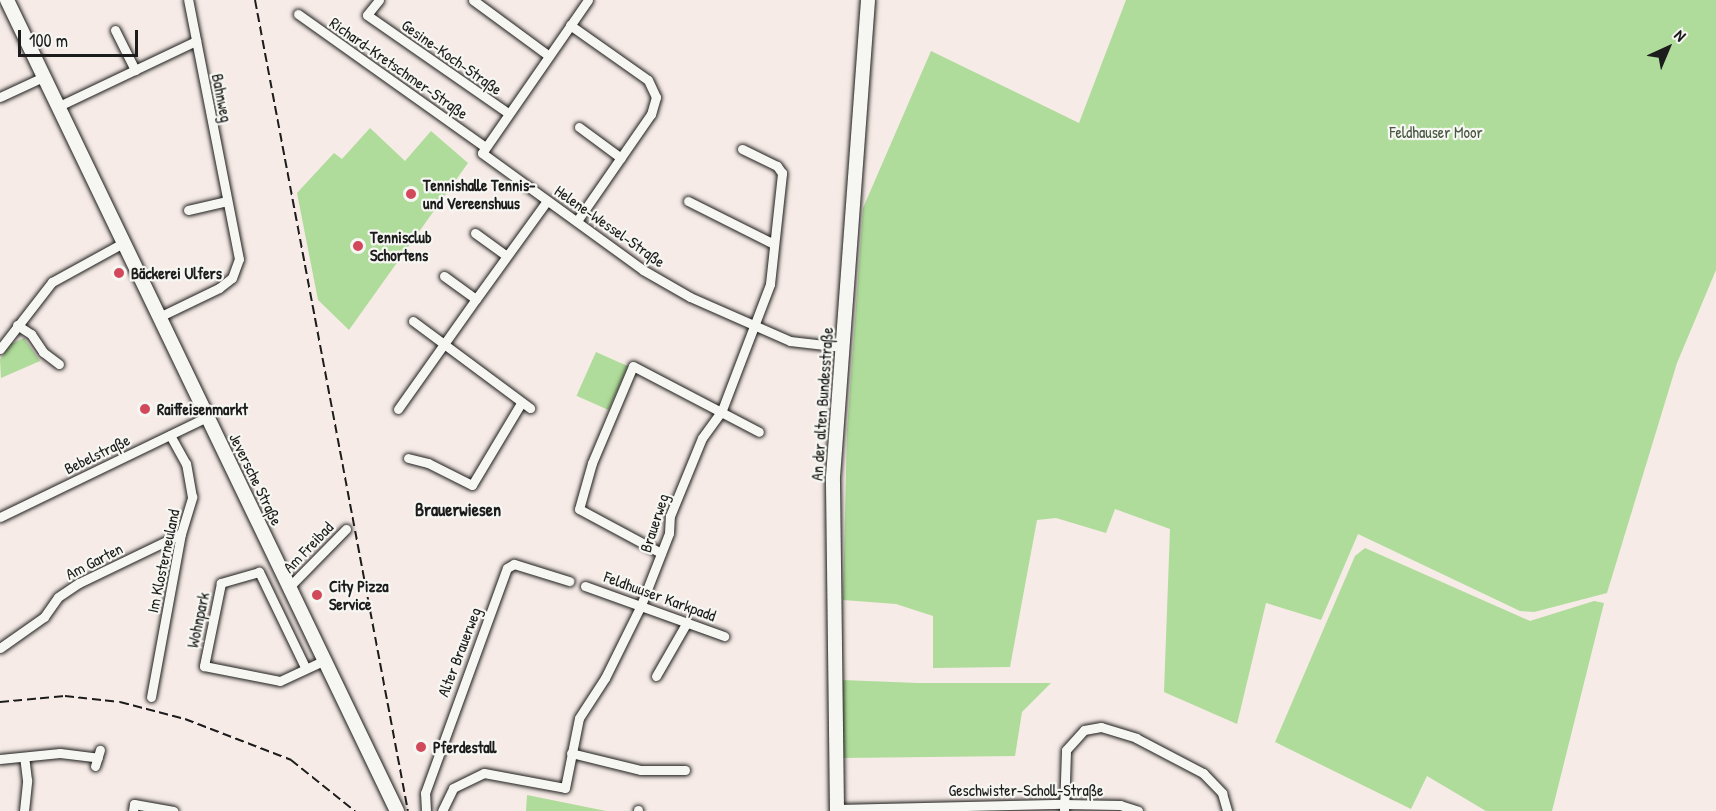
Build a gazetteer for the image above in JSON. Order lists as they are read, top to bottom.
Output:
{
  "streets": {
    "street": [
      "Gesine-Koch-Straße",
      "Richard-Kretschmer-Straße",
      "Bahnweg",
      "Helene-Wessel-Straße",
      "An der alten Bundesstraße",
      "Bebelstraße",
      "Jeversche Straße",
      "Brauerweg",
      "Am Freibad",
      "Am Garten",
      "Im Klosterneuland",
      "Feldhuuser Karkpadd",
      "Wohnpark",
      "Alter Brauerweg",
      "Geschwister-Scholl-Straße"
    ]
  },
  "crossings": [
    ["Richard-Kretschmer-Straße", "Helene-Wessel-Straße"],
    ["Bahnweg", "Jeversche Straße"],
    ["Helene-Wessel-Straße", "An der alten Bundesstraße"],
    ["Helene-Wessel-Straße", "Brauerweg"],
    ["An der alten Bundesstraße", "Geschwister-Scholl-Straße"],
    ["Bebelstraße", "Jeversche Straße"],
    ["Bebelstraße", "Im Klosterneuland"],
    ["Jeversche Straße", "Am Freibad"],
    ["Jeversche Straße", "Wohnpark"],
    ["Brauerweg", "Feldhuuser Karkpadd"],
    ["Am Garten", "Im Klosterneuland"]
  ],
  "districts": ["Brauerwiesen"],
  "parks": ["Feldhauser Moor"],
  "places": [
    "Tennishalle Tennis- und Vereenshuus",
    "Tennisclub Schortens",
    "Bäckerei Ulfers",
    "Raiffeisenmarkt",
    "City Pizza Service",
    "Pferdestall"
  ],
  "scale_bar": "100 m",
  "north": "top right"
}
